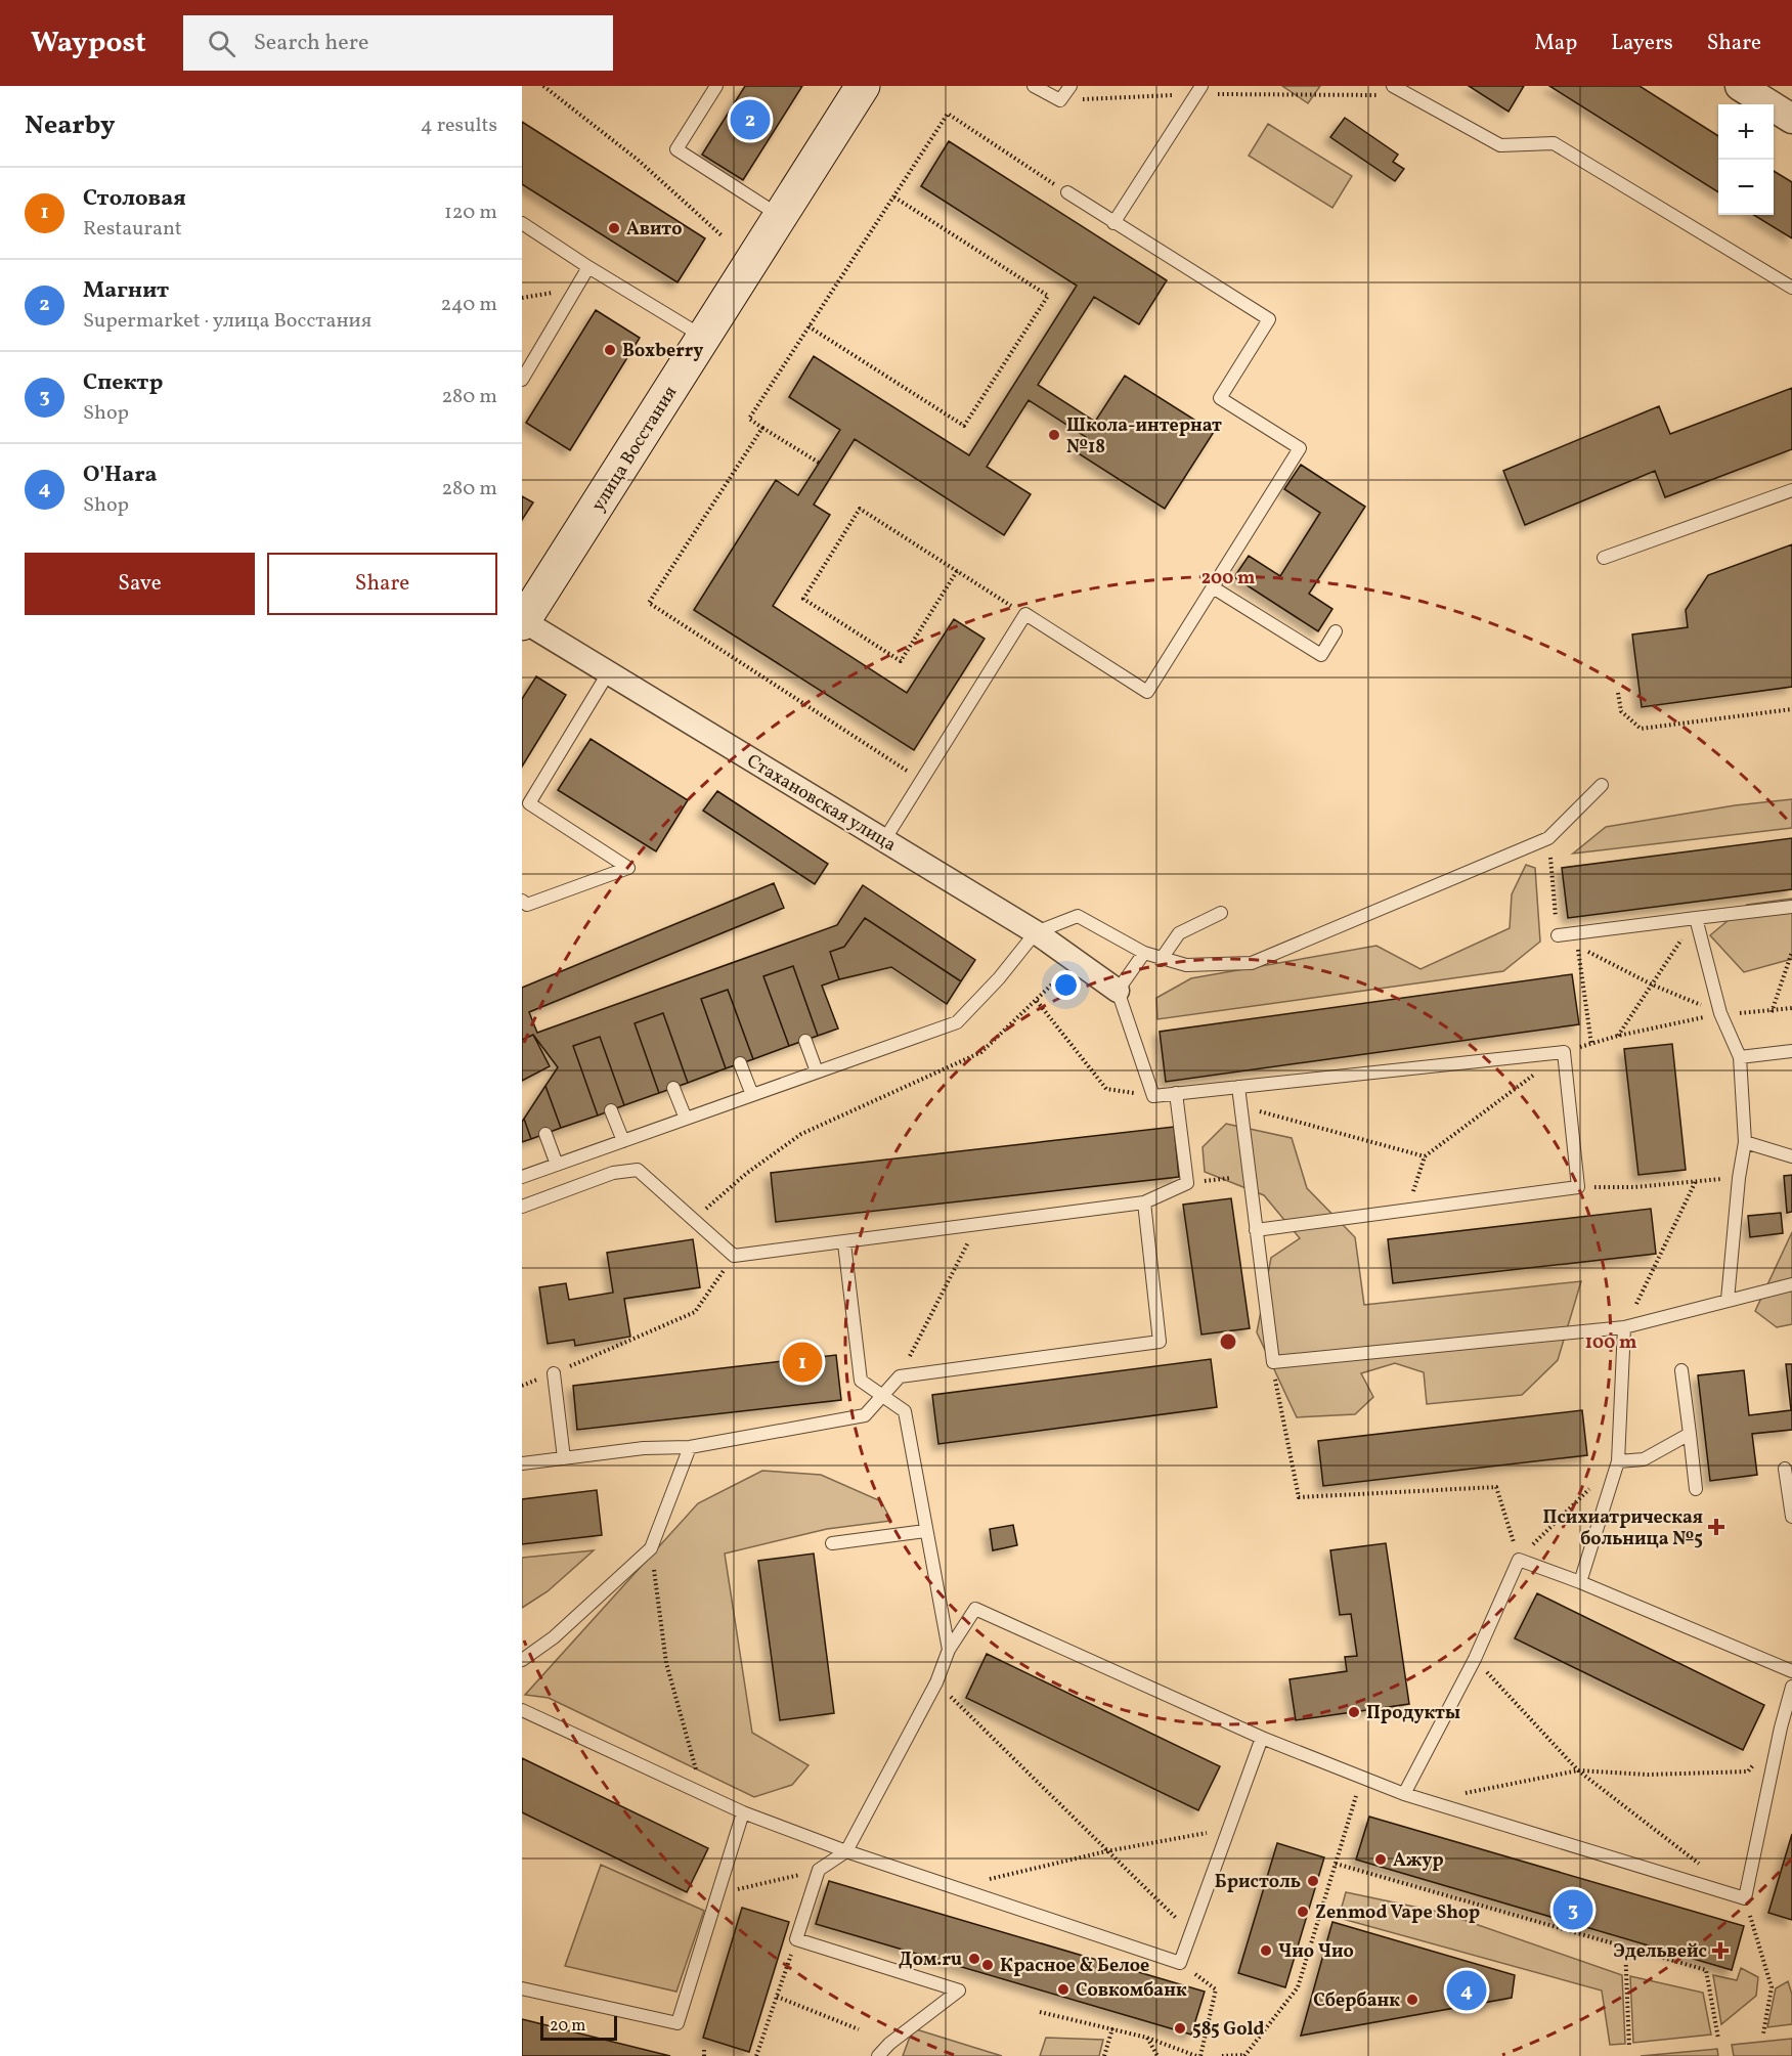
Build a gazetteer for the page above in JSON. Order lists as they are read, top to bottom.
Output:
{
  "streets": {
    "main road": ["улица Восстания"],
    "street": ["Стахановская улица"]
  },
  "crossings": [
    ["улица Восстания", "Стахановская улица"]
  ],
  "places": {
    "other": [
      "Авито",
      "Boxberry",
      "Школа-интернат №18",
      "Продукты",
      "Ажур",
      "Бристоль",
      "Zenmod Vape Shop",
      "Чио Чио",
      "Дом.ru",
      "Красное & Белое",
      "Совкомбанк",
      "Сбербанк",
      "585 Gold"
    ],
    "health": ["Психиатрическая больница №5", "Эдельвейс"]
  },
  "scale_bar": "20 m",
  "page": {
    "header": "Waypost",
    "search": "Search here",
    "nav": ["Map", "Layers", "Share"],
    "heading": ["Nearby", "4 results"],
    "pins": [
      "2",
      "1",
      "3",
      "4"
    ],
    "map_buttons": ["+", "−"],
    "list": [
      {
        "mark": "1",
        "name": "Столовая",
        "note": "Restaurant",
        "value": "120 m"
      },
      {
        "mark": "2",
        "name": "Магнит",
        "note": "Supermarket · улица Восстания",
        "value": "240 m"
      },
      {
        "mark": "3",
        "name": "Спектр",
        "note": "Shop",
        "value": "280 m"
      },
      {
        "mark": "4",
        "name": "O'Hara",
        "note": "Shop",
        "value": "280 m"
      }
    ],
    "buttons": ["Save", "Share"],
    "scale": "20 m"
  },
  "rings": ["200 m", "100 m"]
}
